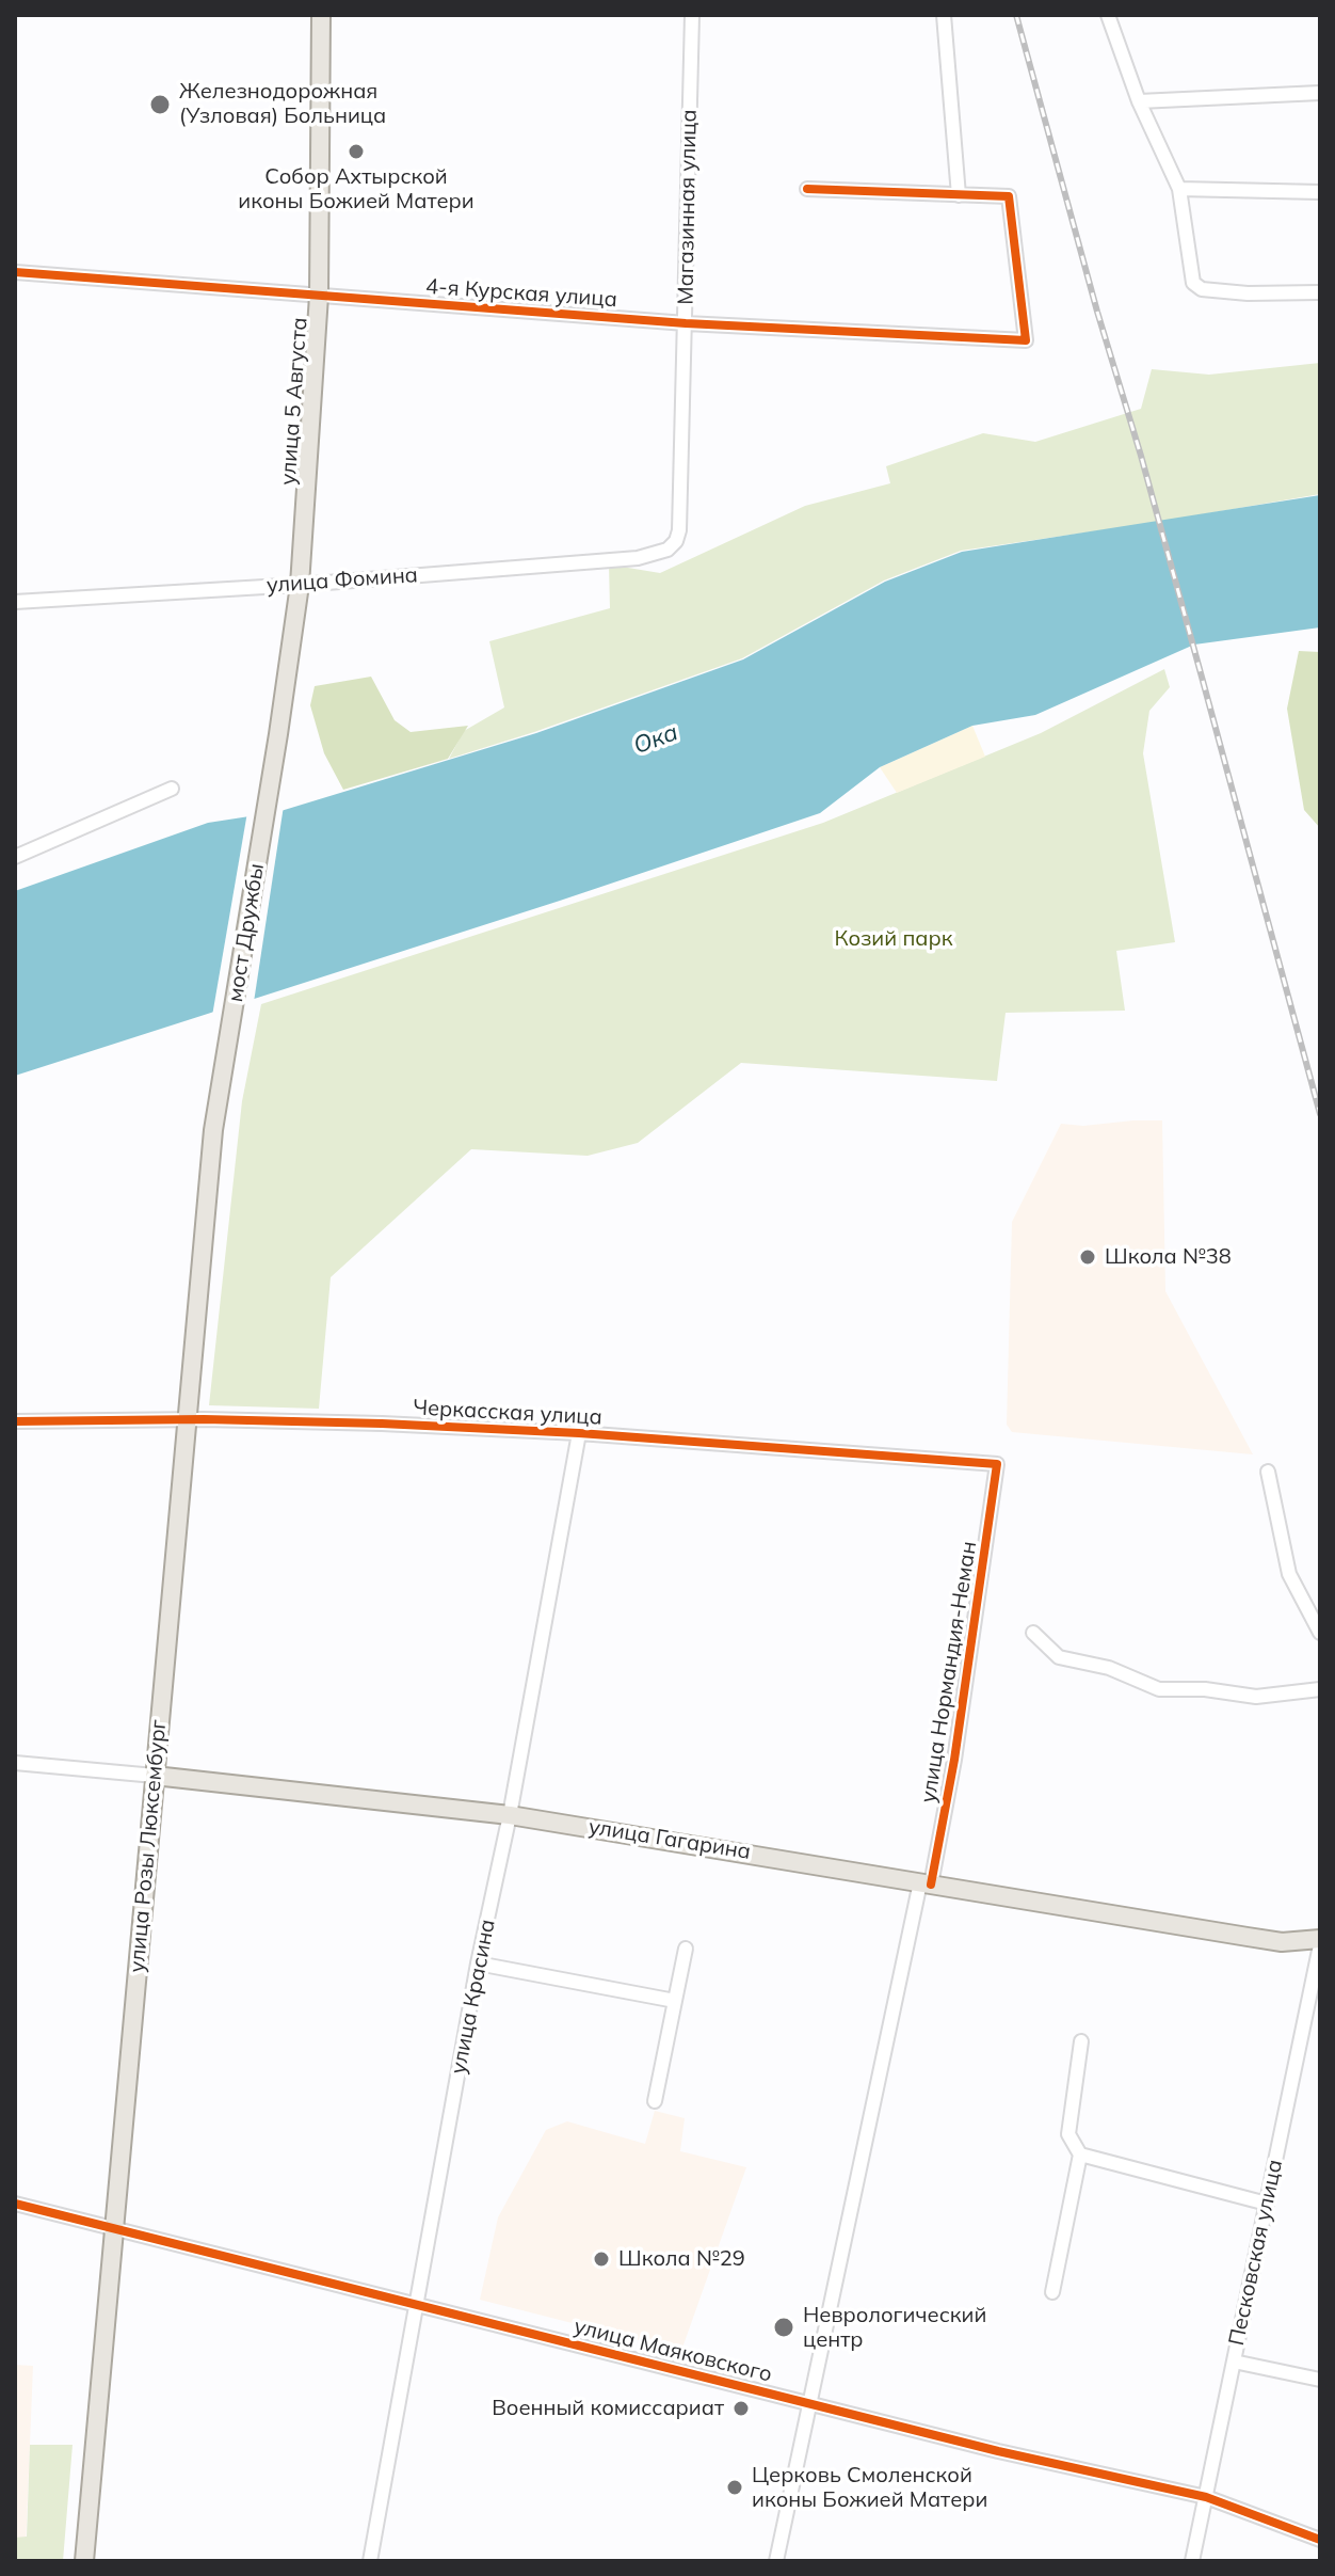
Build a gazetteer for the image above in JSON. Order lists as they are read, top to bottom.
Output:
{
  "streets": {
    "main road": [
      "улица 5 Августа",
      "мост Дружбы",
      "улица Гагарина",
      "улица Розы Люксембург"
    ],
    "street": [
      "Магазинная улица",
      "4-я Курская улица",
      "улица Фомина",
      "Черкасская улица",
      "улица Нормандия-Неман",
      "улица Красина",
      "Песковская улица",
      "улица Маяковского"
    ]
  },
  "crossings": [
    ["Магазинная улица", "4-я Курская улица"],
    ["Магазинная улица", "улица Фомина"],
    ["4-я Курская улица", "улица 5 Августа"],
    ["улица 5 Августа", "улица Фомина"],
    ["улица 5 Августа", "мост Дружбы"],
    ["мост Дружбы", "улица Розы Люксембург"],
    ["Черкасская улица", "улица Нормандия-Неман"],
    ["Черкасская улица", "улица Розы Люксембург"],
    ["Черкасская улица", "улица Красина"],
    ["улица Нормандия-Неман", "улица Гагарина"],
    ["улица Нормандия-Неман", "улица Маяковского"],
    ["улица Гагарина", "улица Розы Люксембург"],
    ["улица Гагарина", "улица Красина"],
    ["улица Гагарина", "Песковская улица"],
    ["улица Розы Люксембург", "улица Маяковского"],
    ["улица Красина", "улица Маяковского"],
    ["Песковская улица", "улица Маяковского"]
  ],
  "water": ["Ока"],
  "parks": ["Козий парк"],
  "places": [
    "Железнодорожная (Узловая) Больница",
    "Собор Ахтырской иконы Божией Матери",
    "Школа №38",
    "Школа №29",
    "Неврологический центр",
    "Военный комиссариат",
    "Церковь Смоленской иконы Божией Матери"
  ]
}
